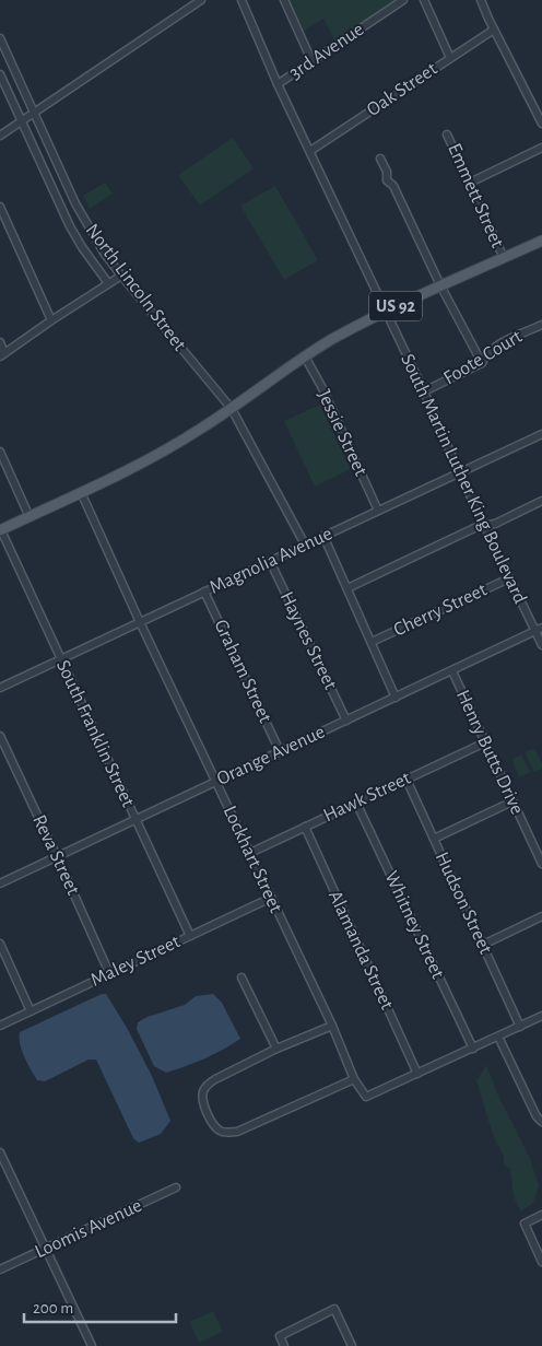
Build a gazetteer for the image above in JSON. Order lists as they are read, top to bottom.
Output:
{
  "streets": {
    "main road": ["US 92"],
    "street": [
      "3rd Avenue",
      "Oak Street",
      "Emmett Street",
      "North Lincoln Street",
      "Foote Court",
      "Jessie Street",
      "South Martin Luther King Boulevard",
      "Magnolia Avenue",
      "Cherry Street",
      "Haynes Street",
      "Graham Street",
      "South Franklin Street",
      "Henry Butts Drive",
      "Orange Avenue",
      "Hawk Street",
      "Reva Street",
      "Lockhart Street",
      "Hudson Street",
      "Whitney Street",
      "Alamanda Street",
      "Maley Street",
      "Loomis Avenue"
    ]
  },
  "crossings": [
    ["3rd Avenue", "South Martin Luther King Boulevard"],
    ["Oak Street", "South Martin Luther King Boulevard"],
    ["Emmett Street", "US 92"],
    ["North Lincoln Street", "US 92"],
    ["North Lincoln Street", "Magnolia Avenue"],
    ["US 92", "Jessie Street"],
    ["US 92", "South Martin Luther King Boulevard"],
    ["US 92", "South Franklin Street"],
    ["US 92", "Lockhart Street"],
    ["Foote Court", "South Martin Luther King Boulevard"],
    ["Jessie Street", "Magnolia Avenue"],
    ["South Martin Luther King Boulevard", "Magnolia Avenue"],
    ["South Martin Luther King Boulevard", "Cherry Street"],
    ["South Martin Luther King Boulevard", "Orange Avenue"],
    ["Magnolia Avenue", "Haynes Street"],
    ["Magnolia Avenue", "Graham Street"],
    ["Magnolia Avenue", "South Franklin Street"],
    ["Magnolia Avenue", "Lockhart Street"],
    ["Haynes Street", "Orange Avenue"],
    ["Graham Street", "Orange Avenue"],
    ["South Franklin Street", "Orange Avenue"],
    ["South Franklin Street", "Maley Street"],
    ["Henry Butts Drive", "Orange Avenue"],
    ["Henry Butts Drive", "Hawk Street"],
    ["Orange Avenue", "Reva Street"],
    ["Orange Avenue", "Lockhart Street"],
    ["Hawk Street", "Lockhart Street"],
    ["Hawk Street", "Hudson Street"],
    ["Hawk Street", "Whitney Street"],
    ["Hawk Street", "Alamanda Street"],
    ["Reva Street", "Maley Street"],
    ["Lockhart Street", "Alamanda Street"],
    ["Lockhart Street", "Maley Street"]
  ],
  "scale_bar": "200 m"
}
